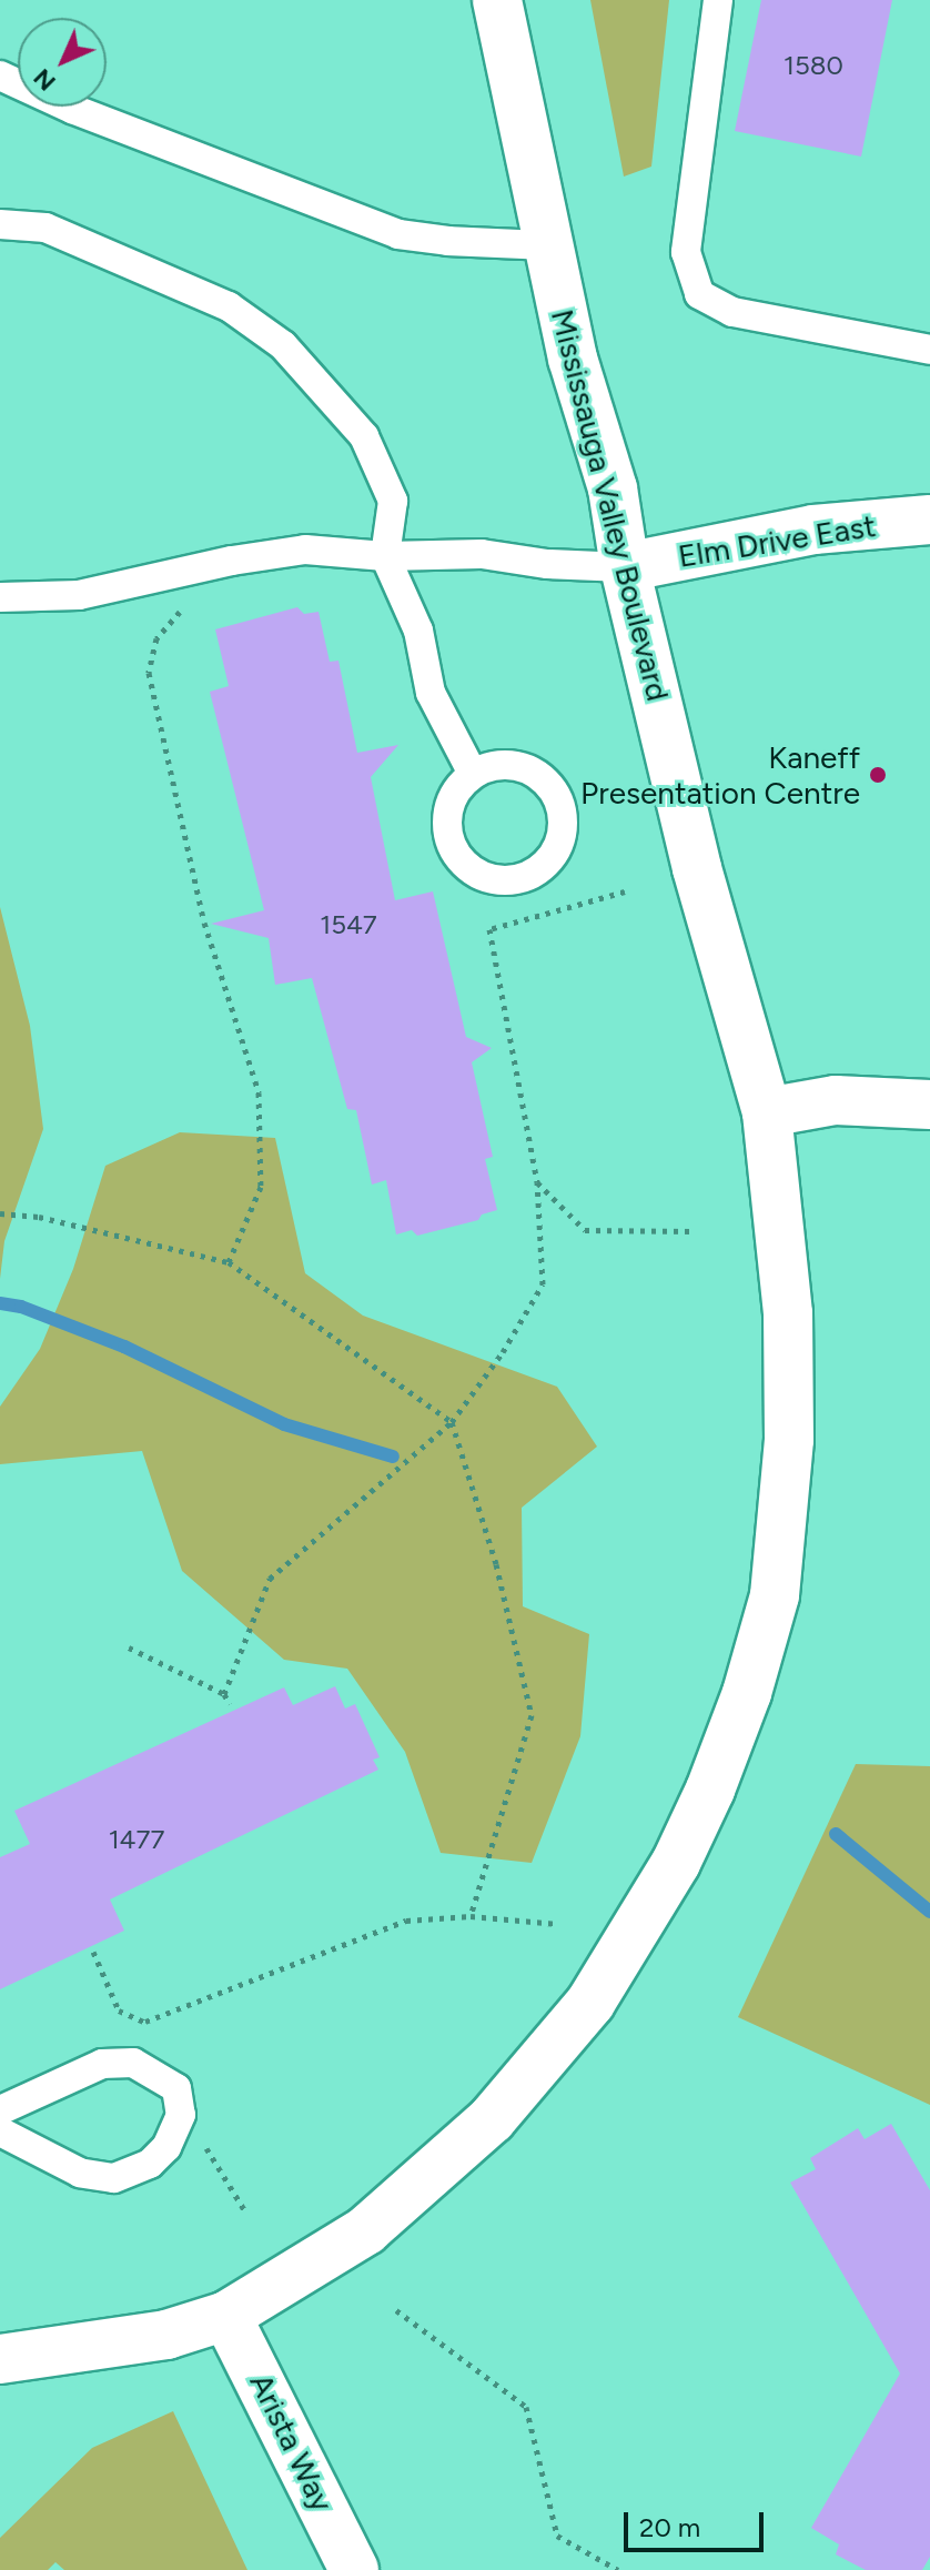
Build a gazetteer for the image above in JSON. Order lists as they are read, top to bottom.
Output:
{
  "streets": {
    "street": ["Mississauga Valley Boulevard", "Elm Drive East", "Arista Way"]
  },
  "crossings": [
    ["Mississauga Valley Boulevard", "Elm Drive East"],
    ["Mississauga Valley Boulevard", "Arista Way"]
  ],
  "places": ["Kaneff Presentation Centre"],
  "house_numbers": ["1580", "1547", "1477"],
  "scale_bar": "20 m",
  "north": "bottom left"
}
